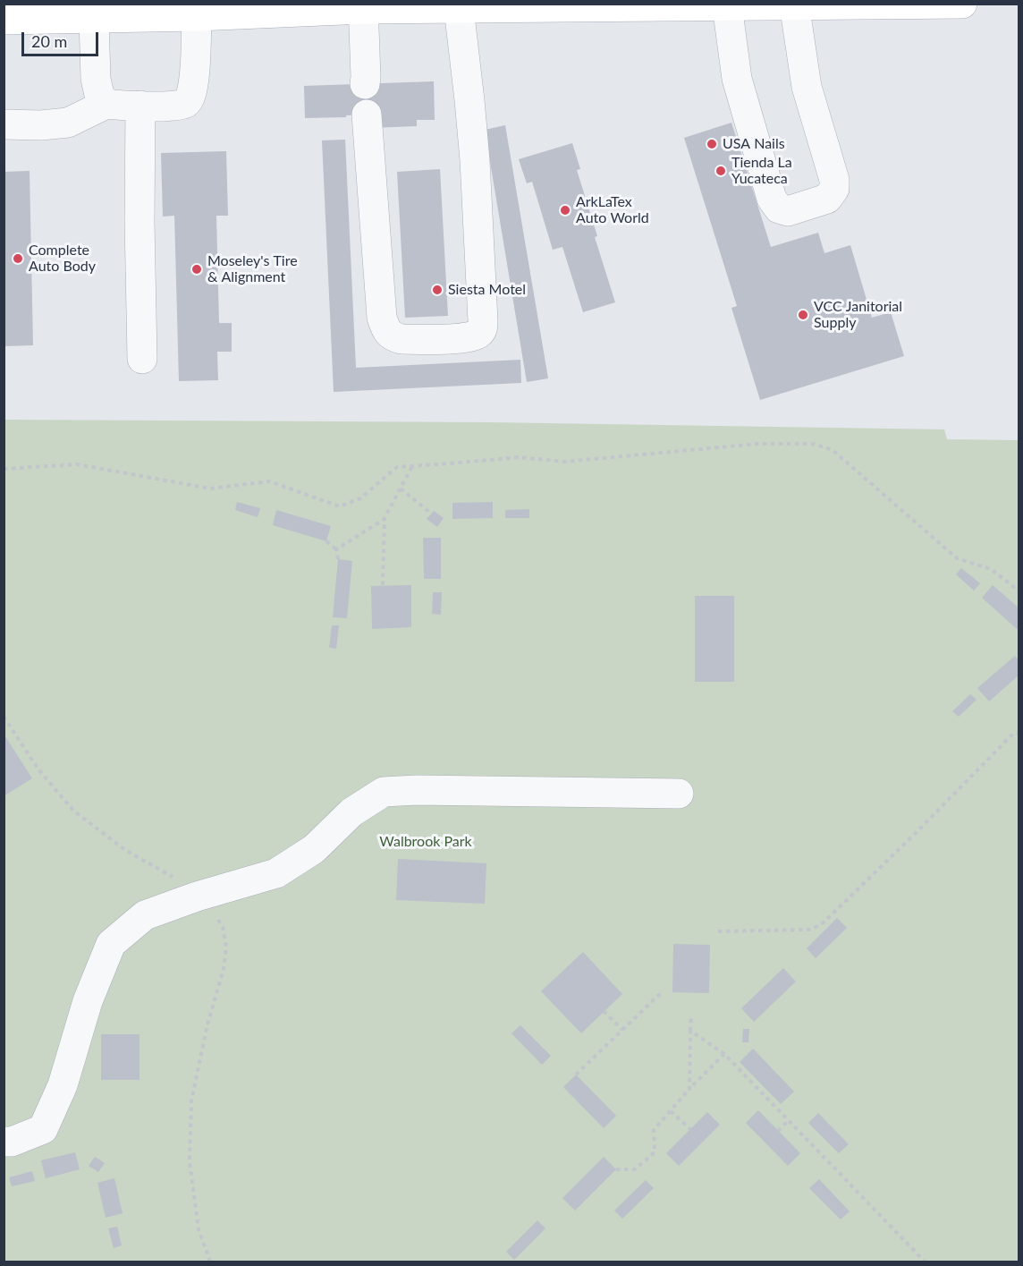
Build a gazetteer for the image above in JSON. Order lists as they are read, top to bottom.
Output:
{
  "parks": ["Walbrook Park"],
  "places": [
    "USA Nails",
    "Tienda La Yucateca",
    "ArkLaTex Auto World",
    "Complete Auto Body",
    "Moseley's Tire & Alignment",
    "Siesta Motel",
    "VCC Janitorial Supply"
  ],
  "scale_bar": "20 m"
}
